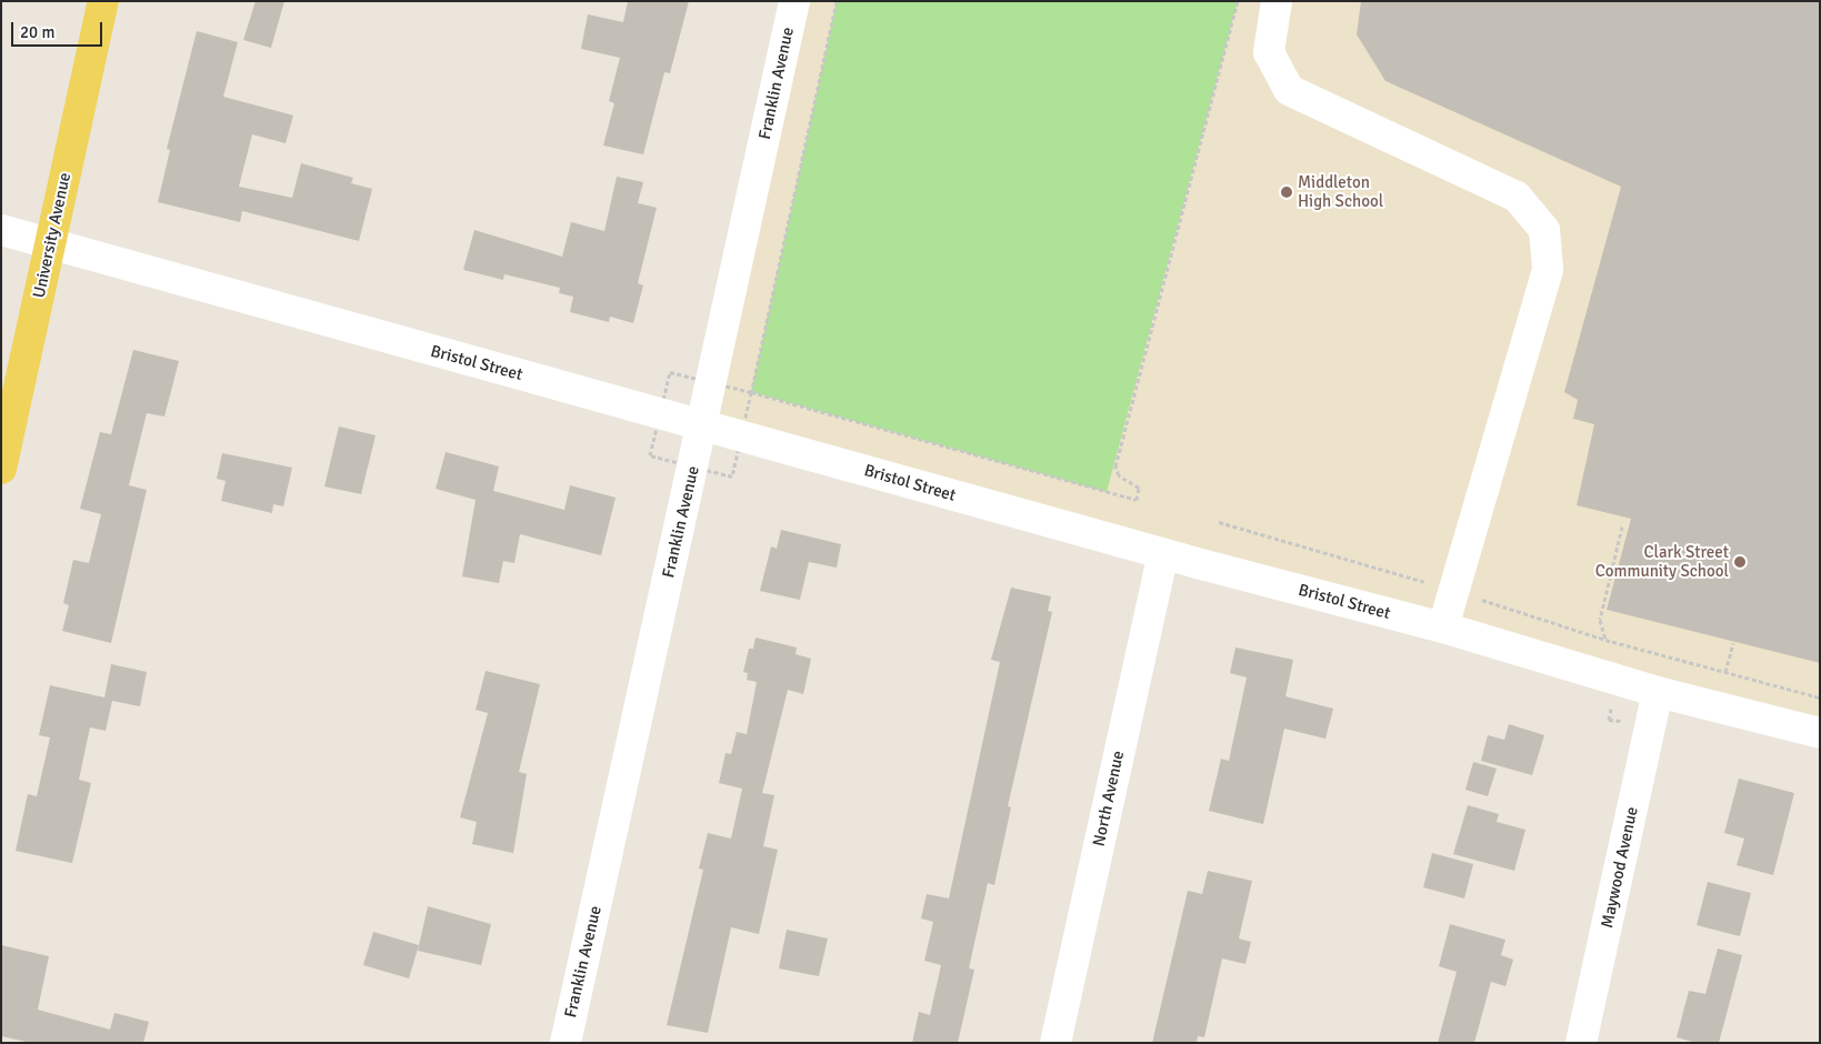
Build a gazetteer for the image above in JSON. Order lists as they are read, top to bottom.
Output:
{
  "streets": {
    "main road": ["University Avenue"],
    "street": [
      "Franklin Avenue",
      "Bristol Street",
      "North Avenue",
      "Maywood Avenue"
    ]
  },
  "crossings": [
    ["Franklin Avenue", "Bristol Street"],
    ["University Avenue", "Bristol Street"],
    ["Bristol Street", "North Avenue"],
    ["Bristol Street", "Maywood Avenue"]
  ],
  "places": ["Middleton High School", "Clark Street Community School"],
  "scale_bar": "20 m"
}
